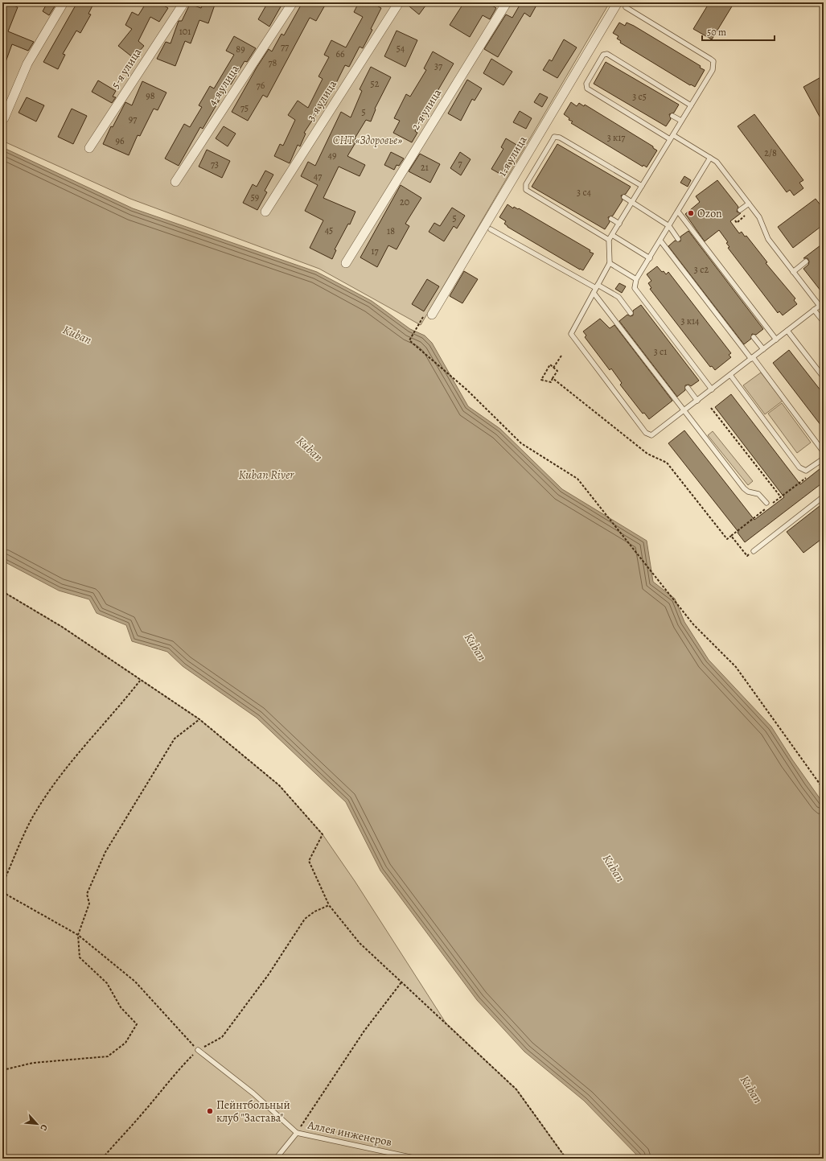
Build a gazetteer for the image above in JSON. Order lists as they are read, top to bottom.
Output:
{
  "streets": {
    "street": [
      "5-я улица",
      "4-я улица",
      "3-я улица",
      "2-я улица",
      "1-я улица"
    ],
    "lane": ["Аллея инженеров"]
  },
  "water": ["Kuban", "Kuban River"],
  "parks": ["СНТ «Здоровье»"],
  "places": ["Ozon", "Пейнтбольный клуб \"Застава\""],
  "house_numbers": [
    "101",
    "77",
    "54",
    "89",
    "66",
    "78",
    "37",
    "52",
    "76",
    "98",
    "3 с5",
    "75",
    "5",
    "97",
    "3 к17",
    "96",
    "2/8",
    "49",
    "7",
    "73",
    "21",
    "47",
    "3 c4",
    "59",
    "20",
    "5",
    "45",
    "18",
    "17",
    "3 с2",
    "3 к14",
    "3 с1"
  ],
  "scale_bar": "50 m",
  "north": "bottom right"
}
